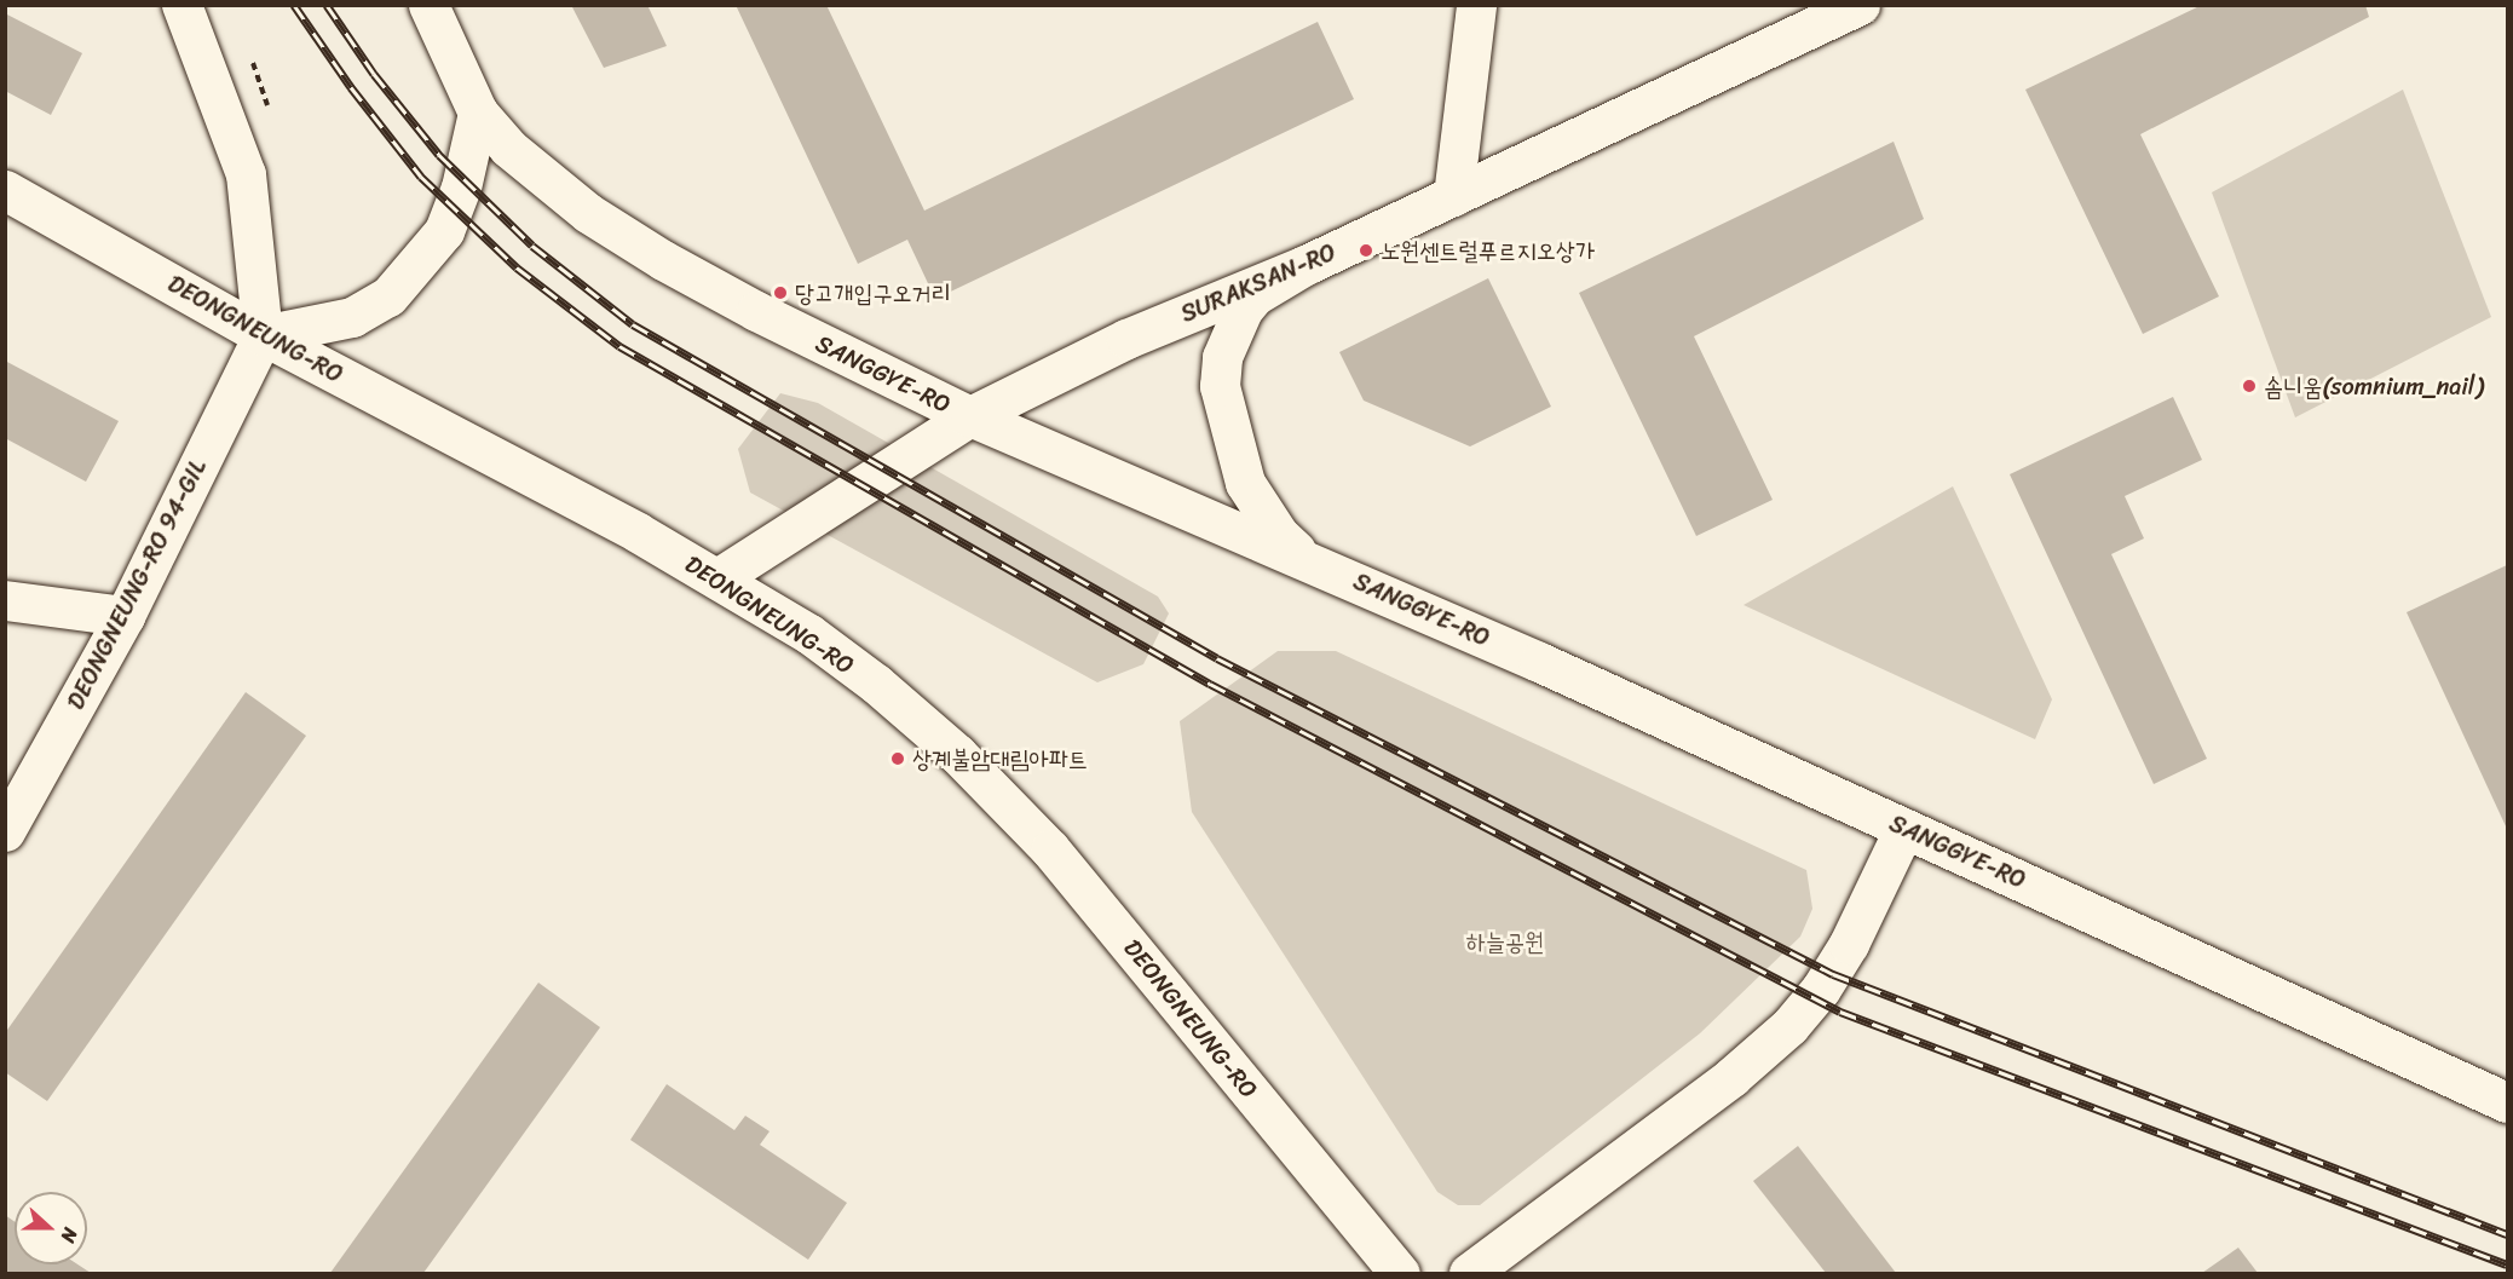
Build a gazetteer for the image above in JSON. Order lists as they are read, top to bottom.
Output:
{
  "streets": {
    "main road": [
      "SURAKSAN-RO",
      "DEONGNEUNG-RO",
      "SANGGYE-RO",
      "DEONGNEUNG-RO 94-GIL"
    ]
  },
  "crossings": [
    ["SURAKSAN-RO", "DEONGNEUNG-RO"],
    ["SURAKSAN-RO", "SANGGYE-RO"],
    ["DEONGNEUNG-RO", "DEONGNEUNG-RO 94-GIL"]
  ],
  "parks": ["하늘공원"],
  "places": [
    "노원센트럴푸르지오상가",
    "당고개입구오거리",
    "솜니움(somnium_nail)",
    "상계불암대림아파트"
  ],
  "north": "right"
}
